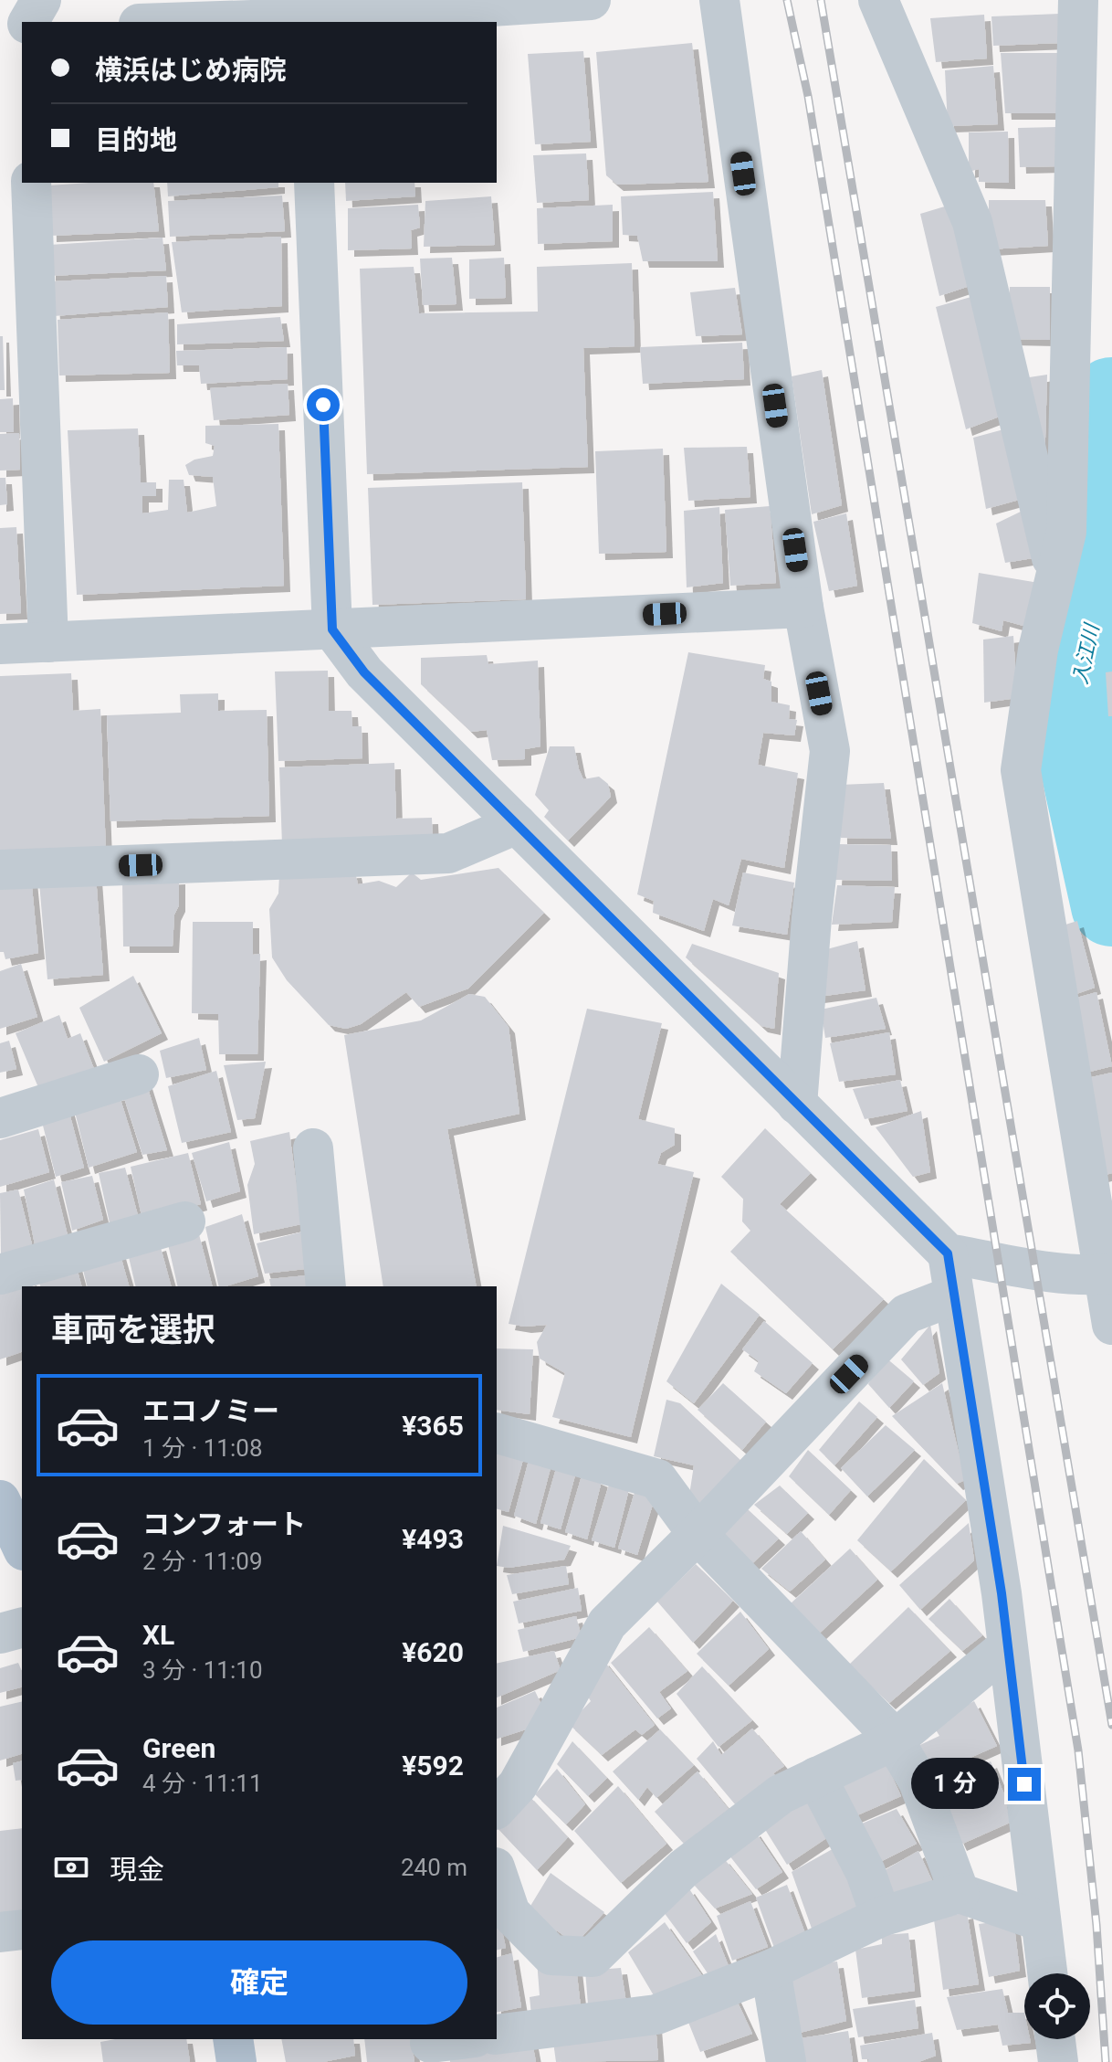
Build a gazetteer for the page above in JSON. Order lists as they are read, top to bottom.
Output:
{
  "water": ["入江川"],
  "page": {
    "banner": ["横浜はじめ病院", "目的地"],
    "heading": "車両を選択",
    "list": [
      {
        "name": "エコノミー",
        "note": "1 分 · 11:08",
        "value": "¥365"
      },
      {
        "name": "コンフォート",
        "note": "2 分 · 11:09",
        "value": "¥493"
      },
      {
        "name": "XL",
        "note": "3 分 · 11:10",
        "value": "¥620"
      },
      {
        "name": "Green",
        "note": "4 分 · 11:11",
        "value": "¥592"
      }
    ],
    "bubble": "1 分",
    "pay": ["現金", "240 m"],
    "buttons": "確定"
  }
}
